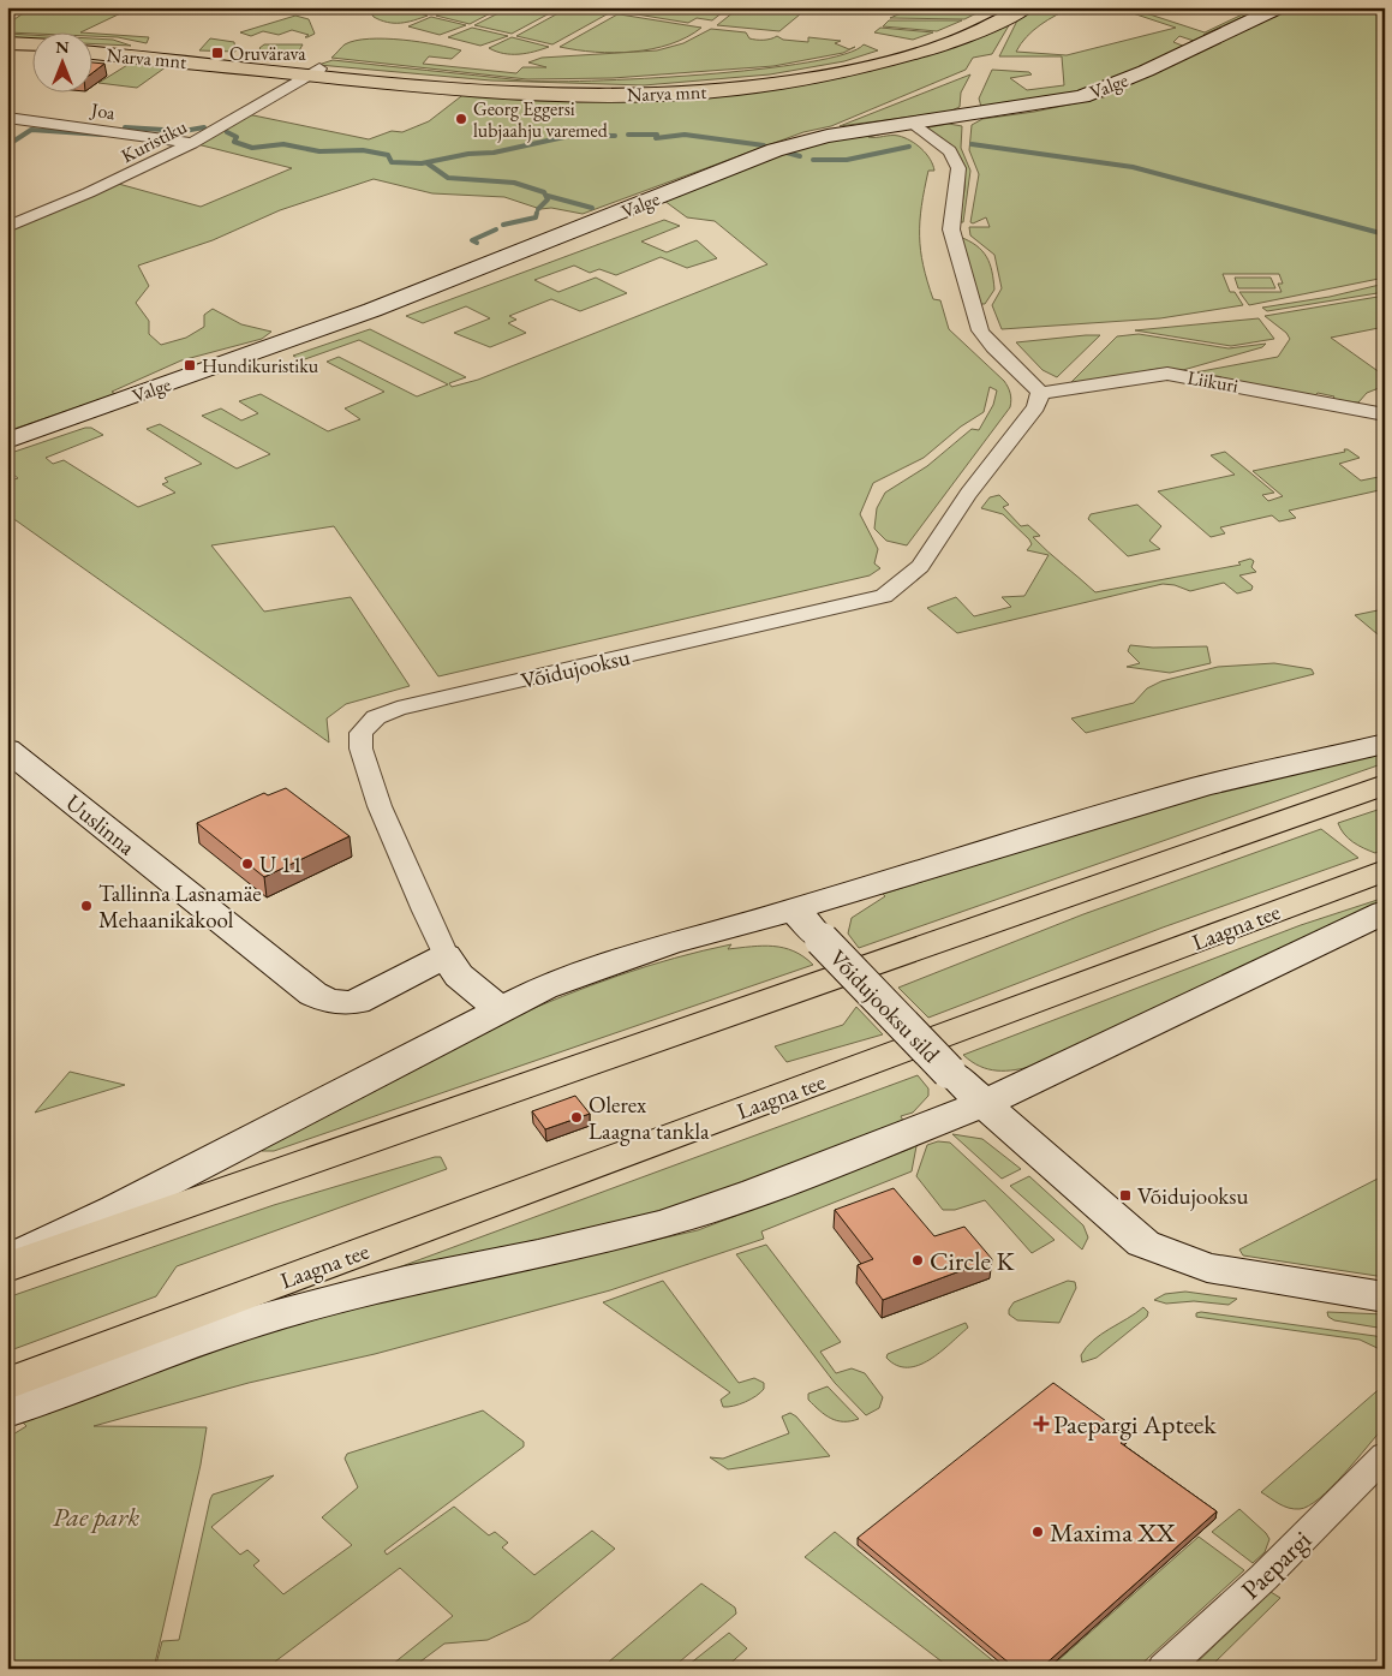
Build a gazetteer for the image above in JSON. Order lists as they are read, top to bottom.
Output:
{
  "streets": {
    "main road": ["Narva mnt", "Laagna tee"],
    "street": [
      "Valge",
      "Joa",
      "Kuristiku",
      "Liikuri",
      "Võidujooksu",
      "Uuslinna",
      "Võidujooksu sild",
      "Paepargi"
    ]
  },
  "crossings": [
    ["Narva mnt", "Kuristiku"],
    ["Joa", "Kuristiku"],
    ["Liikuri", "Võidujooksu"],
    ["Võidujooksu", "Uuslinna"]
  ],
  "parks": ["Pae park"],
  "places": {
    "transit": ["Oruvärava", "Hundikuristiku", "Võidujooksu"],
    "other": [
      "Georg Eggersi lubjaahju varemed",
      "U 11",
      "Tallinna Lasnamäe Mehaanikakool",
      "Olerex Laagna tankla",
      "Circle K",
      "Maxima XX"
    ],
    "health": ["Paepargi Apteek"]
  },
  "north": "top"
}
